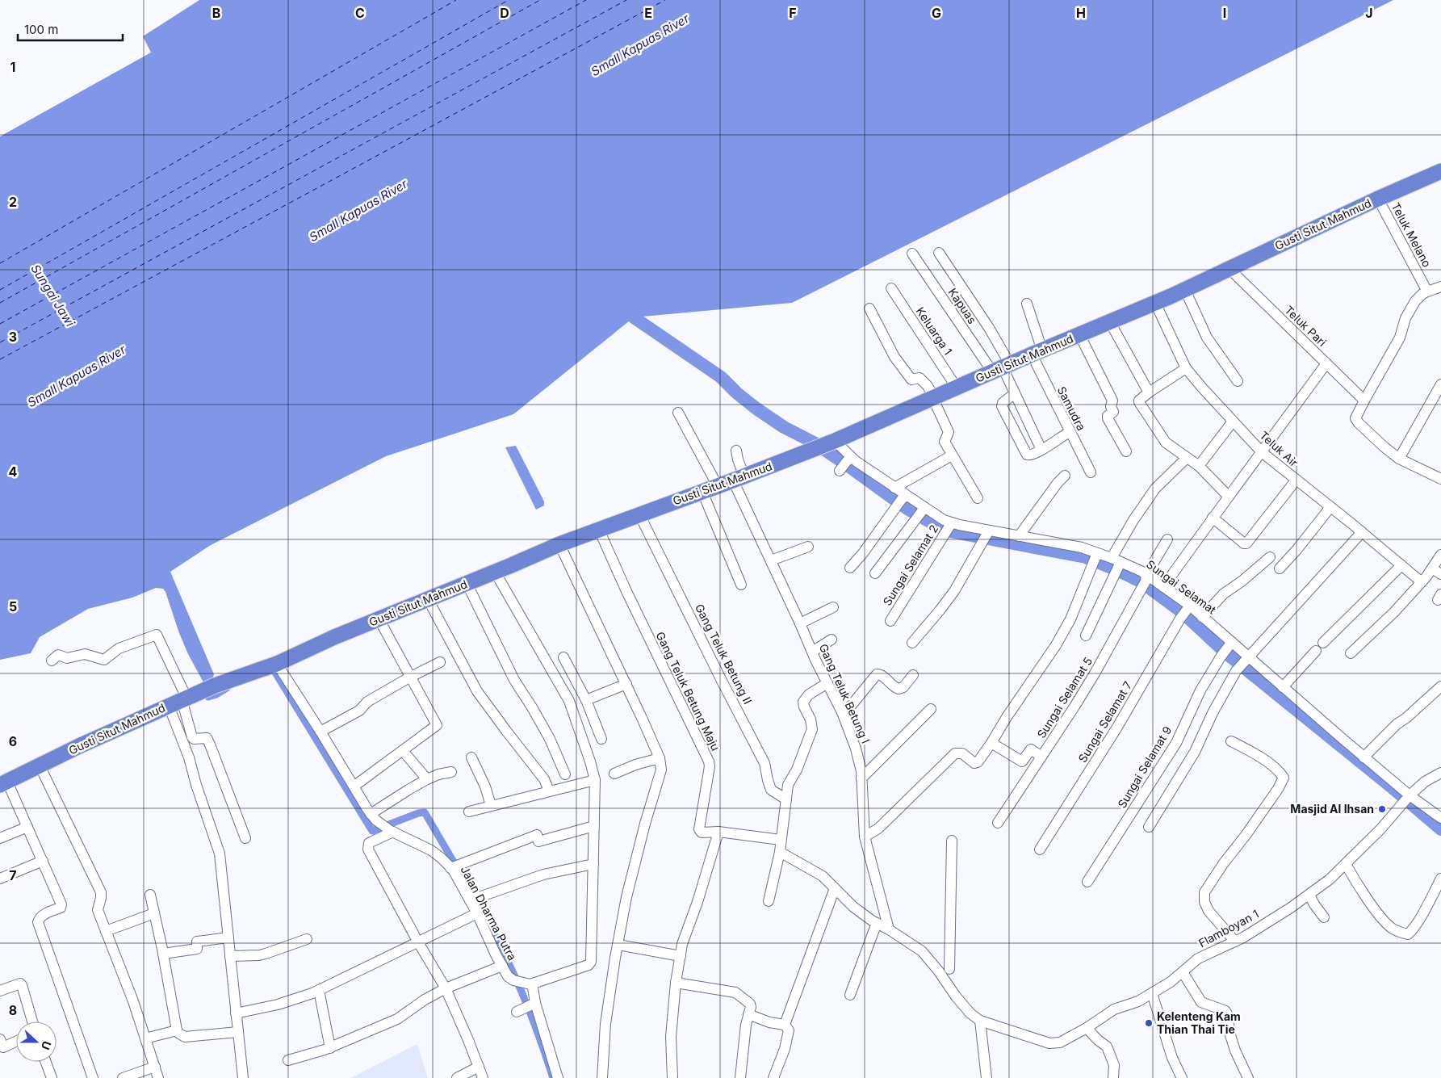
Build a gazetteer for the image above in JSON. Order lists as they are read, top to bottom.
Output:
{
  "streets": {
    "highway": ["Gusti Situt Mahmud"],
    "street": [
      "Teluk Melano",
      "Kapuas",
      "Teluk Pari",
      "Keluarga 1",
      "Samudra",
      "Teluk Air",
      "Sungai Selamat 2",
      "Sungai Selamat",
      "Gang Teluk Betung II",
      "Gang Teluk Betung Maju",
      "Gang Teluk Betung I",
      "Sungai Selamat 5",
      "Sungai Selamat 7",
      "Sungai Selamat 9",
      "Jalan Dharma Putra",
      "Flamboyan 1"
    ]
  },
  "crossings": [
    ["Gusti Situt Mahmud", "Teluk Melano"],
    ["Gusti Situt Mahmud", "Kapuas"],
    ["Gusti Situt Mahmud", "Teluk Pari"],
    ["Gusti Situt Mahmud", "Keluarga 1"],
    ["Gusti Situt Mahmud", "Samudra"],
    ["Gusti Situt Mahmud", "Teluk Air"],
    ["Gusti Situt Mahmud", "Sungai Selamat"],
    ["Gusti Situt Mahmud", "Gang Teluk Betung II"],
    ["Gusti Situt Mahmud", "Gang Teluk Betung Maju"],
    ["Gusti Situt Mahmud", "Gang Teluk Betung I"],
    ["Gusti Situt Mahmud", "Jalan Dharma Putra"],
    ["Sungai Selamat 2", "Sungai Selamat"],
    ["Sungai Selamat", "Sungai Selamat 5"],
    ["Sungai Selamat", "Sungai Selamat 7"],
    ["Sungai Selamat", "Sungai Selamat 9"],
    ["Sungai Selamat", "Flamboyan 1"]
  ],
  "water": ["Small Kapuas River", "Sungai Jawi"],
  "places": ["Masjid Al Ihsan", "Kelenteng Kam Thian Thai Tie"],
  "scale_bar": "100 m",
  "north": "right",
  "grid": {
    "columns": [
      "B",
      "C",
      "D",
      "E",
      "F",
      "G",
      "H",
      "I",
      "J"
    ],
    "rows": [
      "1",
      "2",
      "3",
      "4",
      "5",
      "6",
      "7",
      "8"
    ]
  }
}
